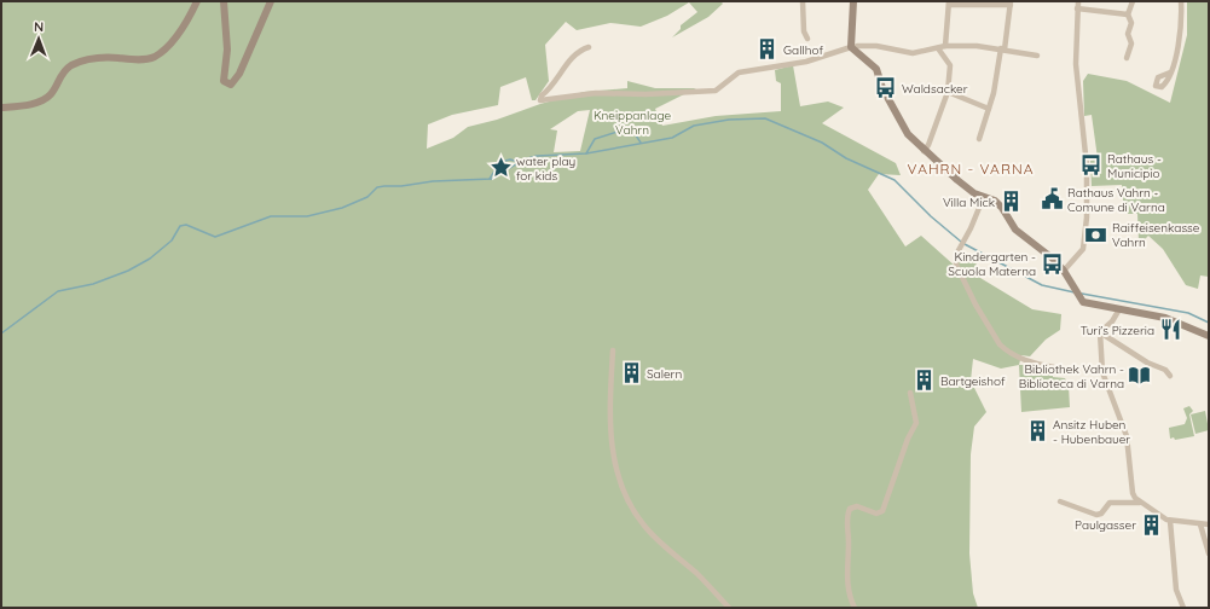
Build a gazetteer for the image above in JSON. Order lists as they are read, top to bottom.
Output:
{
  "districts": ["VAHRN - VARNA"],
  "parks": ["Kneippanlage Vahrn"],
  "places": {
    "building": [
      "Gallhof",
      "Villa Mick",
      "Salern",
      "Bartgeishof",
      "Ansitz Huben - Hubenbauer",
      "Paulgasser"
    ],
    "bus stop": ["Waldsacker", "Rathaus - Municipio", "Kindergarten - Scuola Materna"],
    "place": ["water play for kids"],
    "public building": ["Rathaus Vahrn - Comune di Varna"],
    "bank": ["Raiffeisenkasse Vahrn"],
    "restaurant": ["Turi's Pizzeria"],
    "library": ["Bibliothek Vahrn - Biblioteca di Varna"]
  },
  "north": "top"
}
